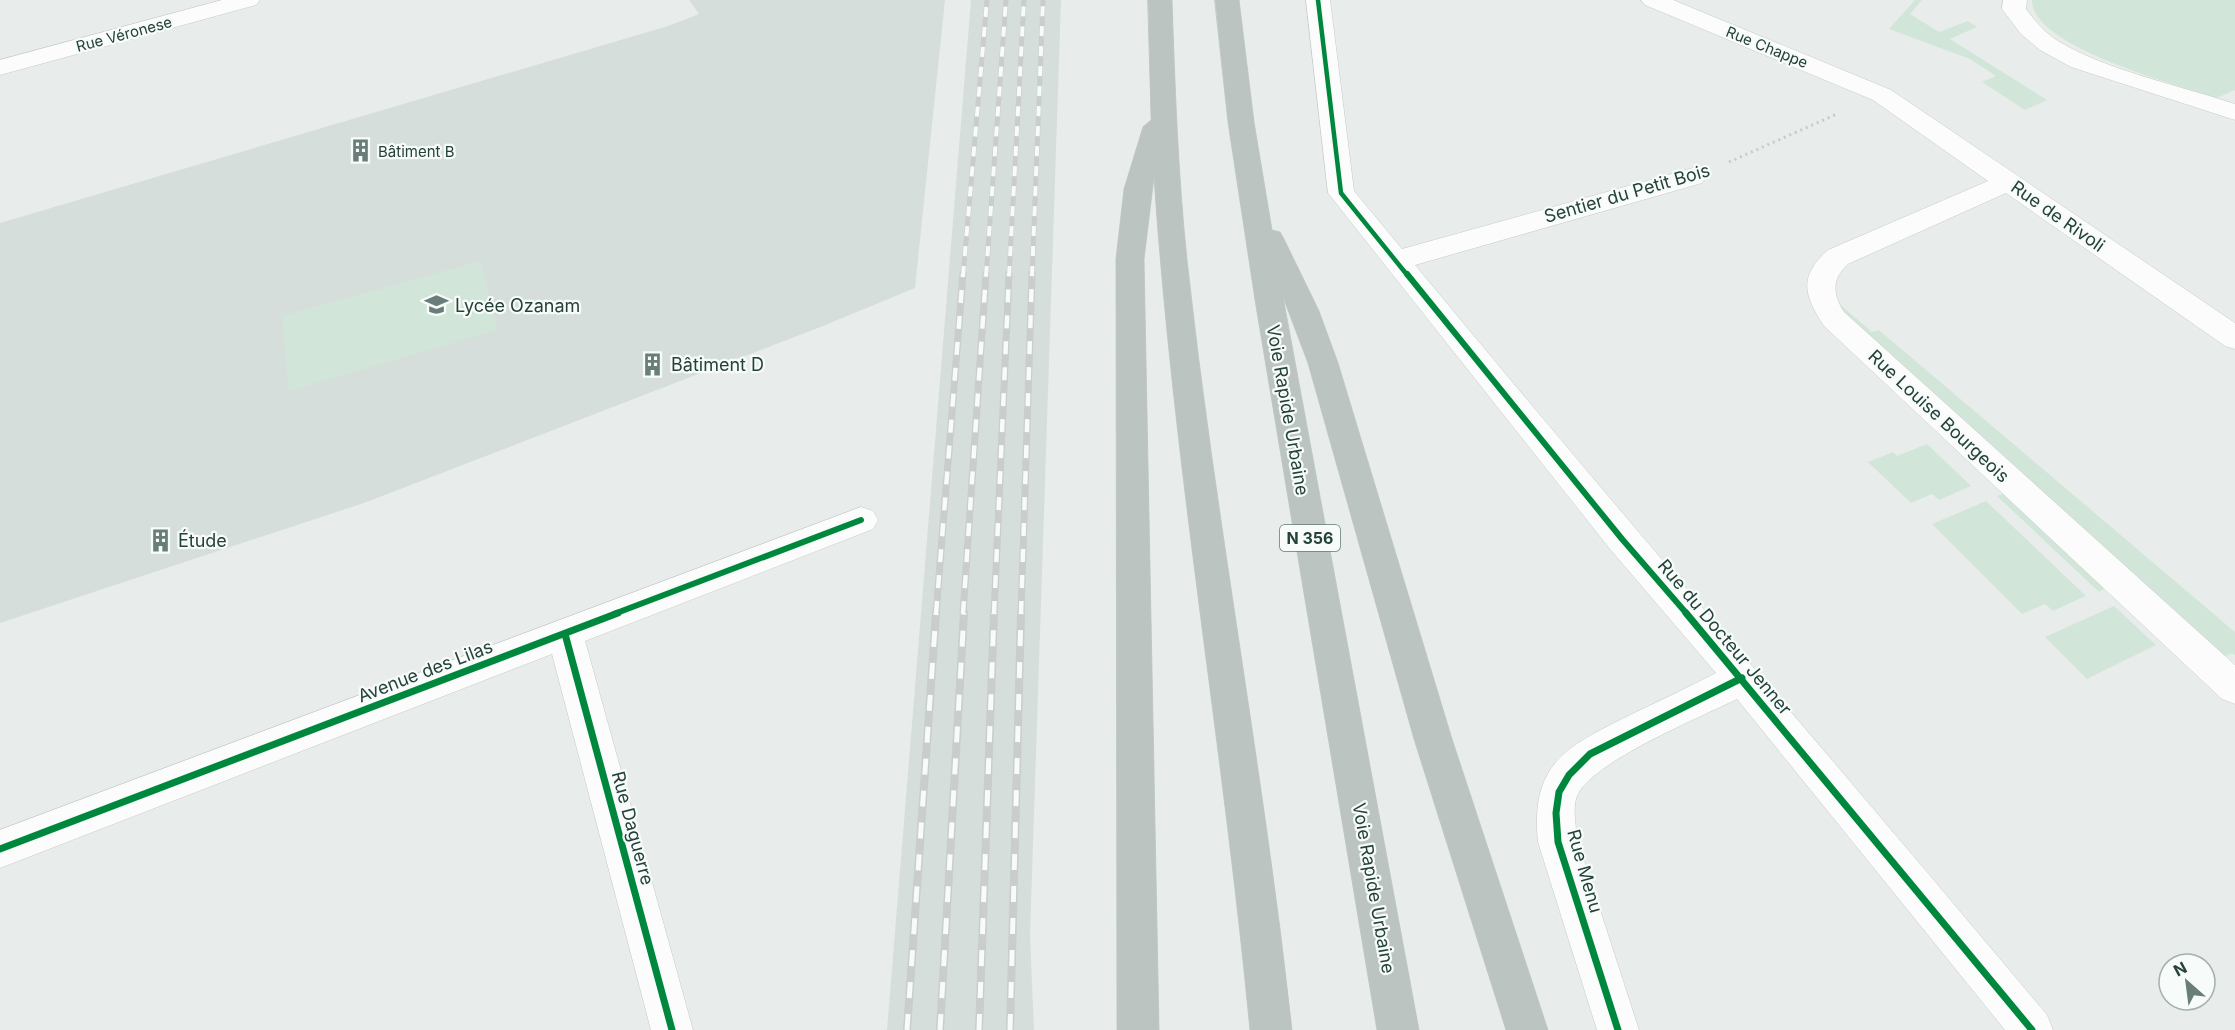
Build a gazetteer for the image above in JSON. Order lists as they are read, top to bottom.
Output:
{
  "streets": {
    "highway": ["Voie Rapide Urbaine", "N 356"],
    "street": [
      "Rue Véronese",
      "Rue Chappe",
      "Sentier du Petit Bois",
      "Rue de Rivoli",
      "Rue Louise Bourgeois",
      "Rue du Docteur Jenner",
      "Avenue des Lilas",
      "Rue Daguerre",
      "Rue Menu"
    ]
  },
  "crossings": [
    ["Rue Chappe", "Sentier du Petit Bois"],
    ["Rue Chappe", "Rue de Rivoli"],
    ["Sentier du Petit Bois", "Rue de Rivoli"],
    ["Sentier du Petit Bois", "Rue du Docteur Jenner"],
    ["Rue de Rivoli", "Rue Louise Bourgeois"],
    ["Rue du Docteur Jenner", "Rue Menu"],
    ["Avenue des Lilas", "Rue Daguerre"]
  ],
  "places": {
    "building": ["Bâtiment B", "Bâtiment D", "Étude"],
    "school or university": ["Lycée Ozanam"]
  },
  "north": "top left"
}
